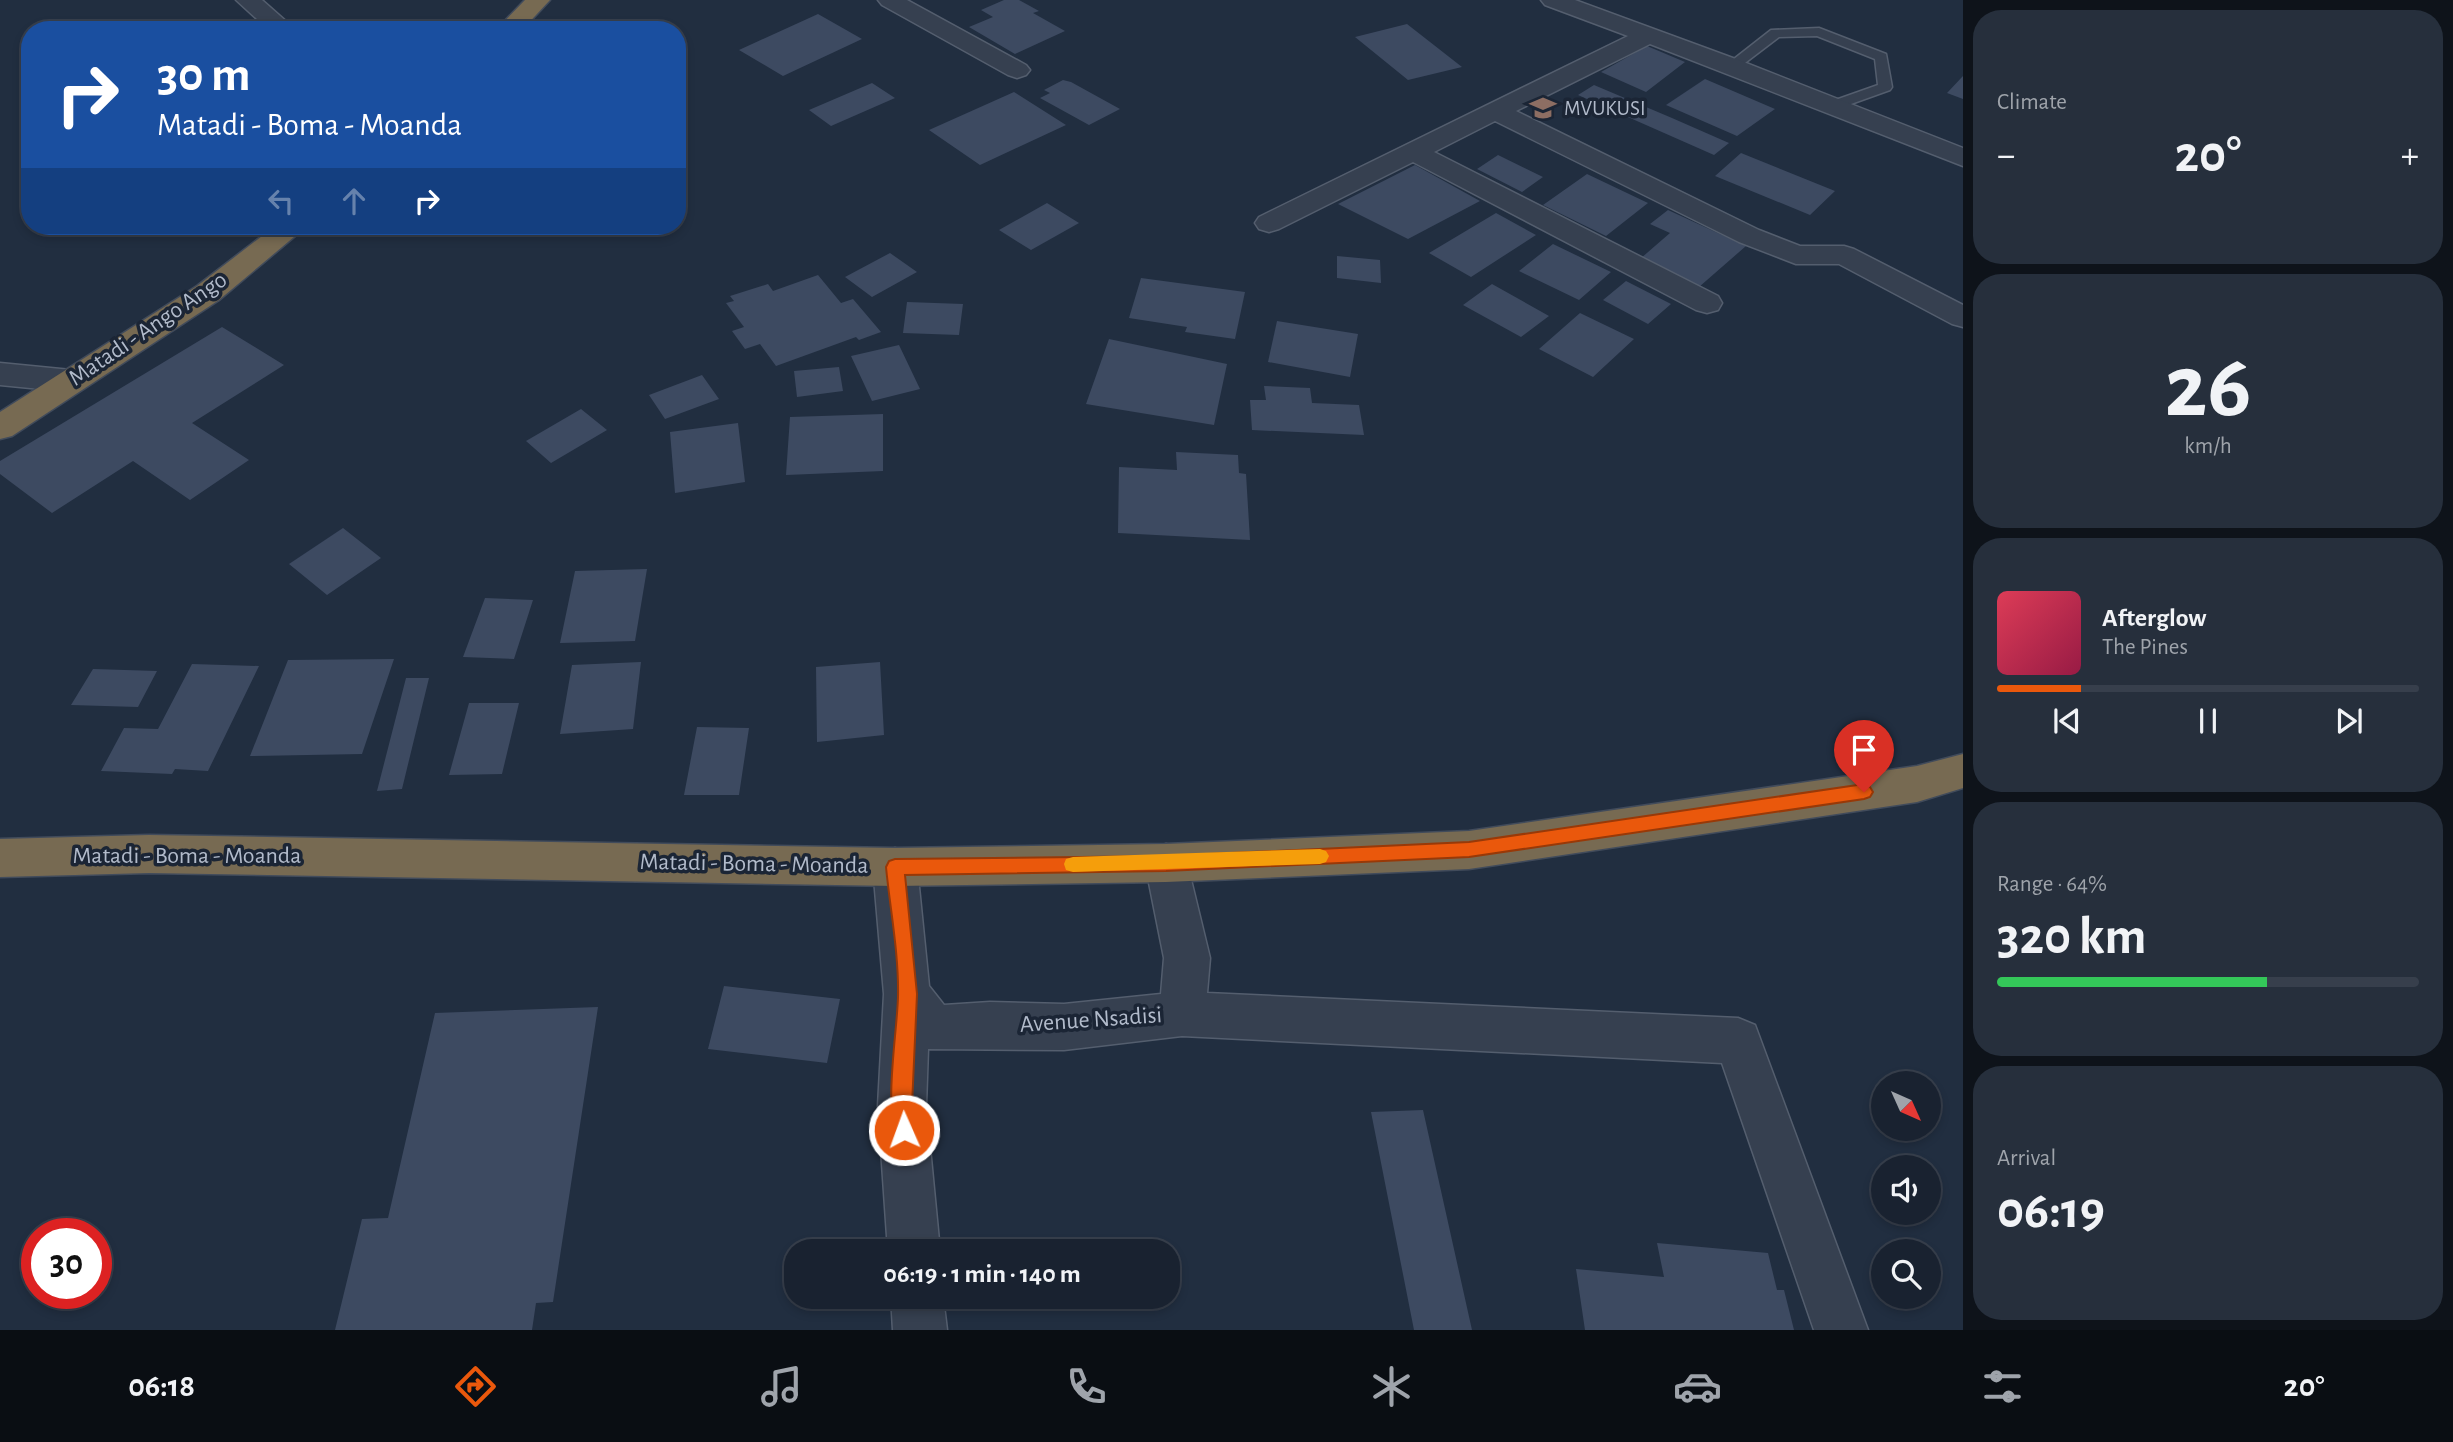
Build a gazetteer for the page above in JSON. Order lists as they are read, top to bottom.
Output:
{
  "streets": {
    "highway": ["Matadi - Ango Ango", "Matadi - Boma - Moanda"],
    "street": ["Avenue Nsadisi"]
  },
  "crossings": [
    ["Matadi - Boma - Moanda", "Avenue Nsadisi"]
  ],
  "places": {
    "school or university": ["MVUKUSI"]
  },
  "north": "bottom right",
  "page": {
    "tile": [
      "Climate",
      ["26", "km/h"],
      ["Range · 64%", "320 km"],
      ["Arrival", "06:19"]
    ],
    "turn": ["30 m", "Matadi - Boma - Moanda"],
    "heat": ["−", "20°", "+"],
    "song": ["Afterglow", "The Pines"],
    "limit": "30",
    "trip": "06:19 · 1 min · 140 m",
    "tabs": ["06:18", "20°"]
  }
}
